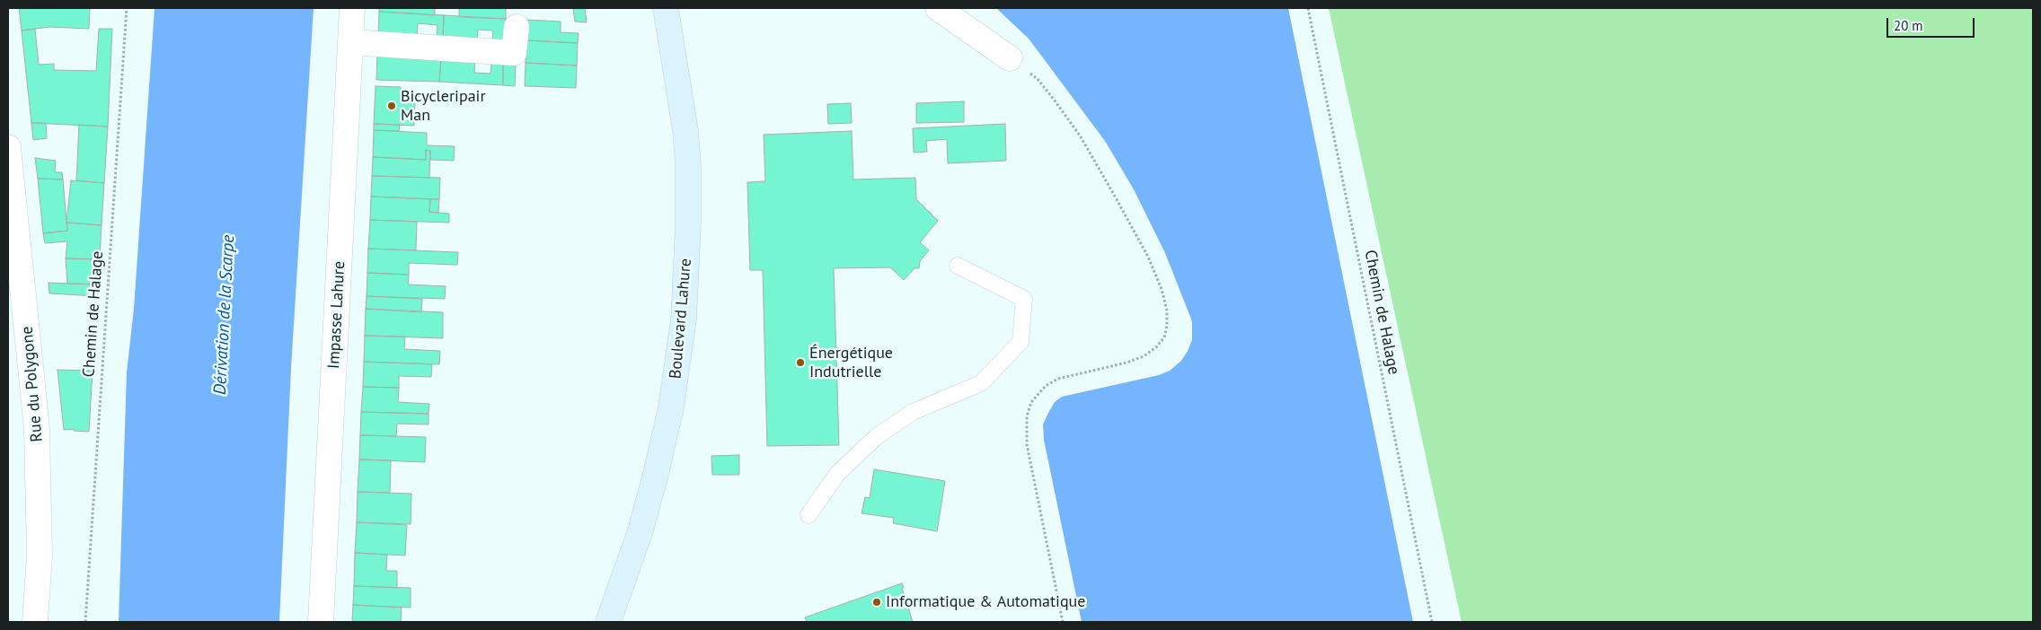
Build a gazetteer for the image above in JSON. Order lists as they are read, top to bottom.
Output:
{
  "streets": {
    "main road": ["Boulevard Lahure"],
    "street": ["Impasse Lahure", "Rue du Polygone"],
    "path": ["Chemin de Halage"]
  },
  "water": ["Dérivation de la Scarpe"],
  "places": ["Bicycleripair Man", "Énergétique Indutrielle", "Informatique & Automatique"],
  "scale_bar": "20 m"
}
